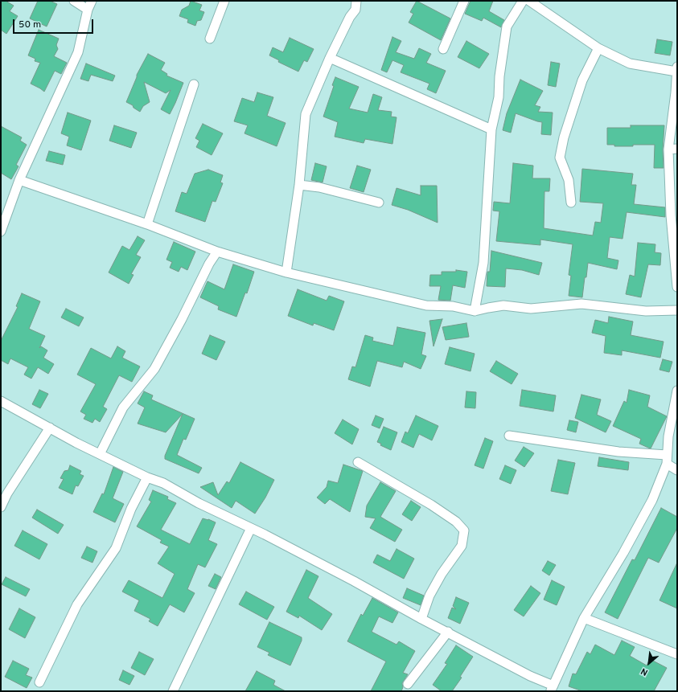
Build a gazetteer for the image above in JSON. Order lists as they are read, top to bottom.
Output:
{
  "scale_bar": "50 m",
  "north": "bottom left"
}
